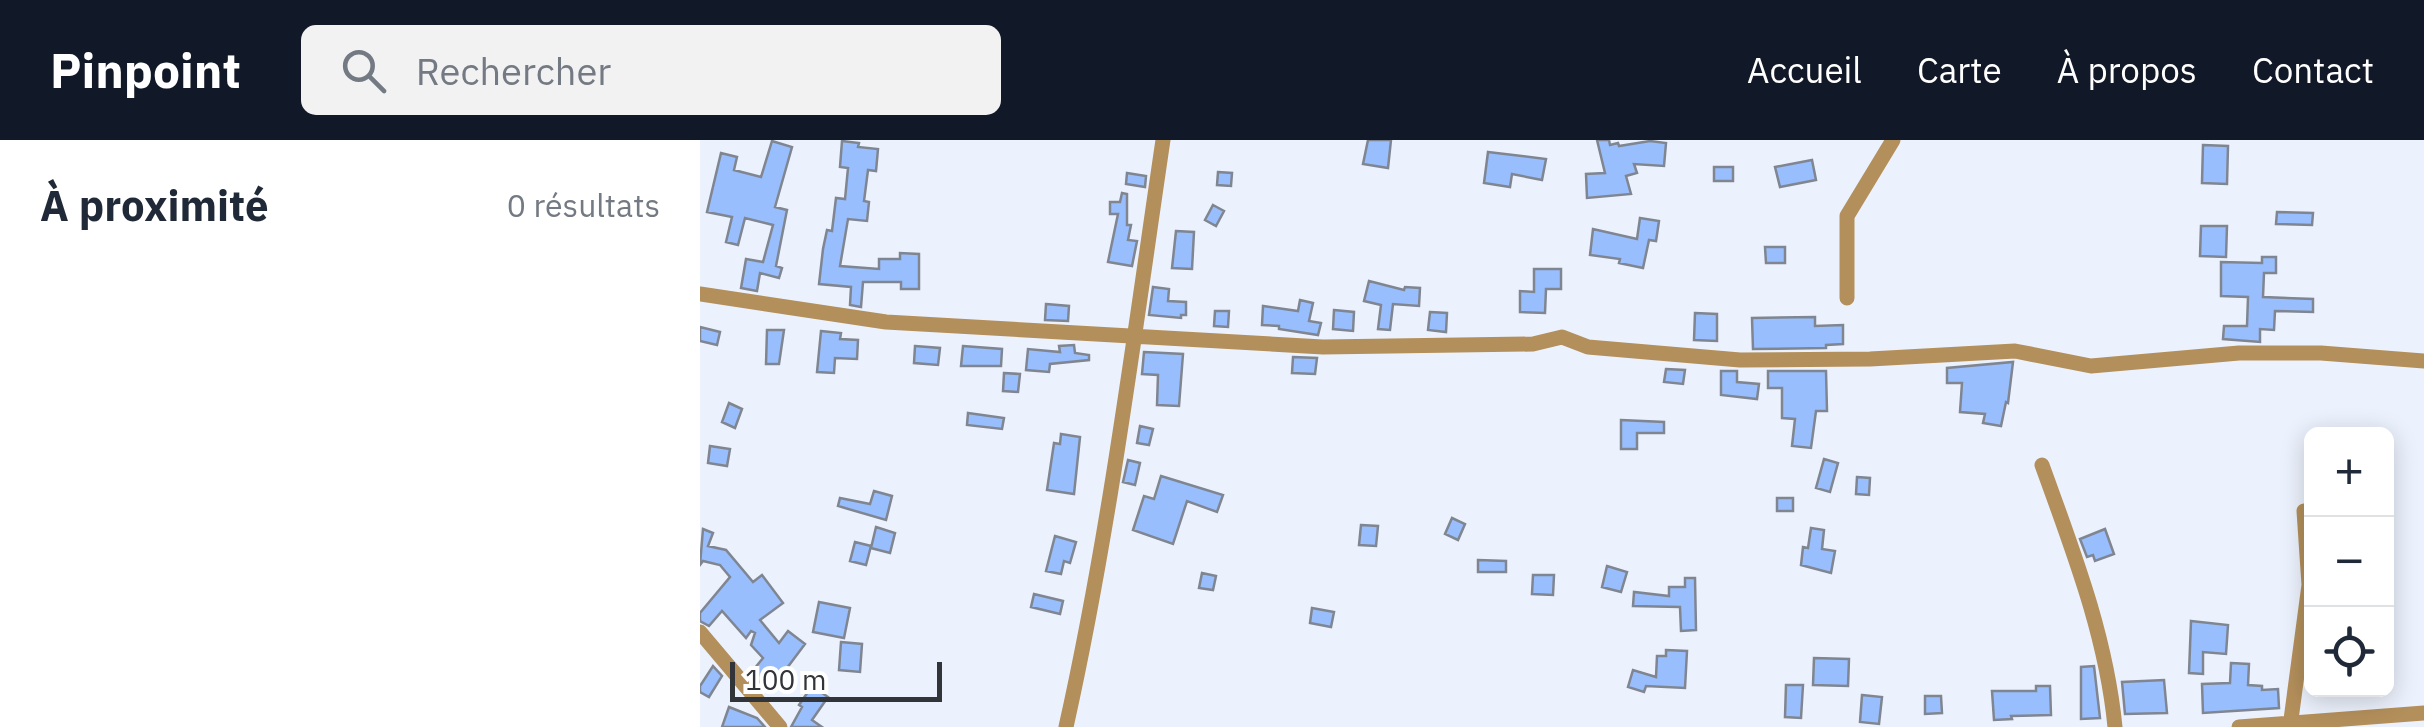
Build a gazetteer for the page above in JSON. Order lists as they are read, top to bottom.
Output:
{
  "scale_bar": "100 m",
  "page": {
    "header": "Pinpoint",
    "search": "Rechercher",
    "nav": [
      "Accueil",
      "Carte",
      "À propos",
      "Contact"
    ],
    "heading": ["À proximité", "0 résultats"],
    "map_buttons": ["+", "−"],
    "scale": "100 m"
  }
}
